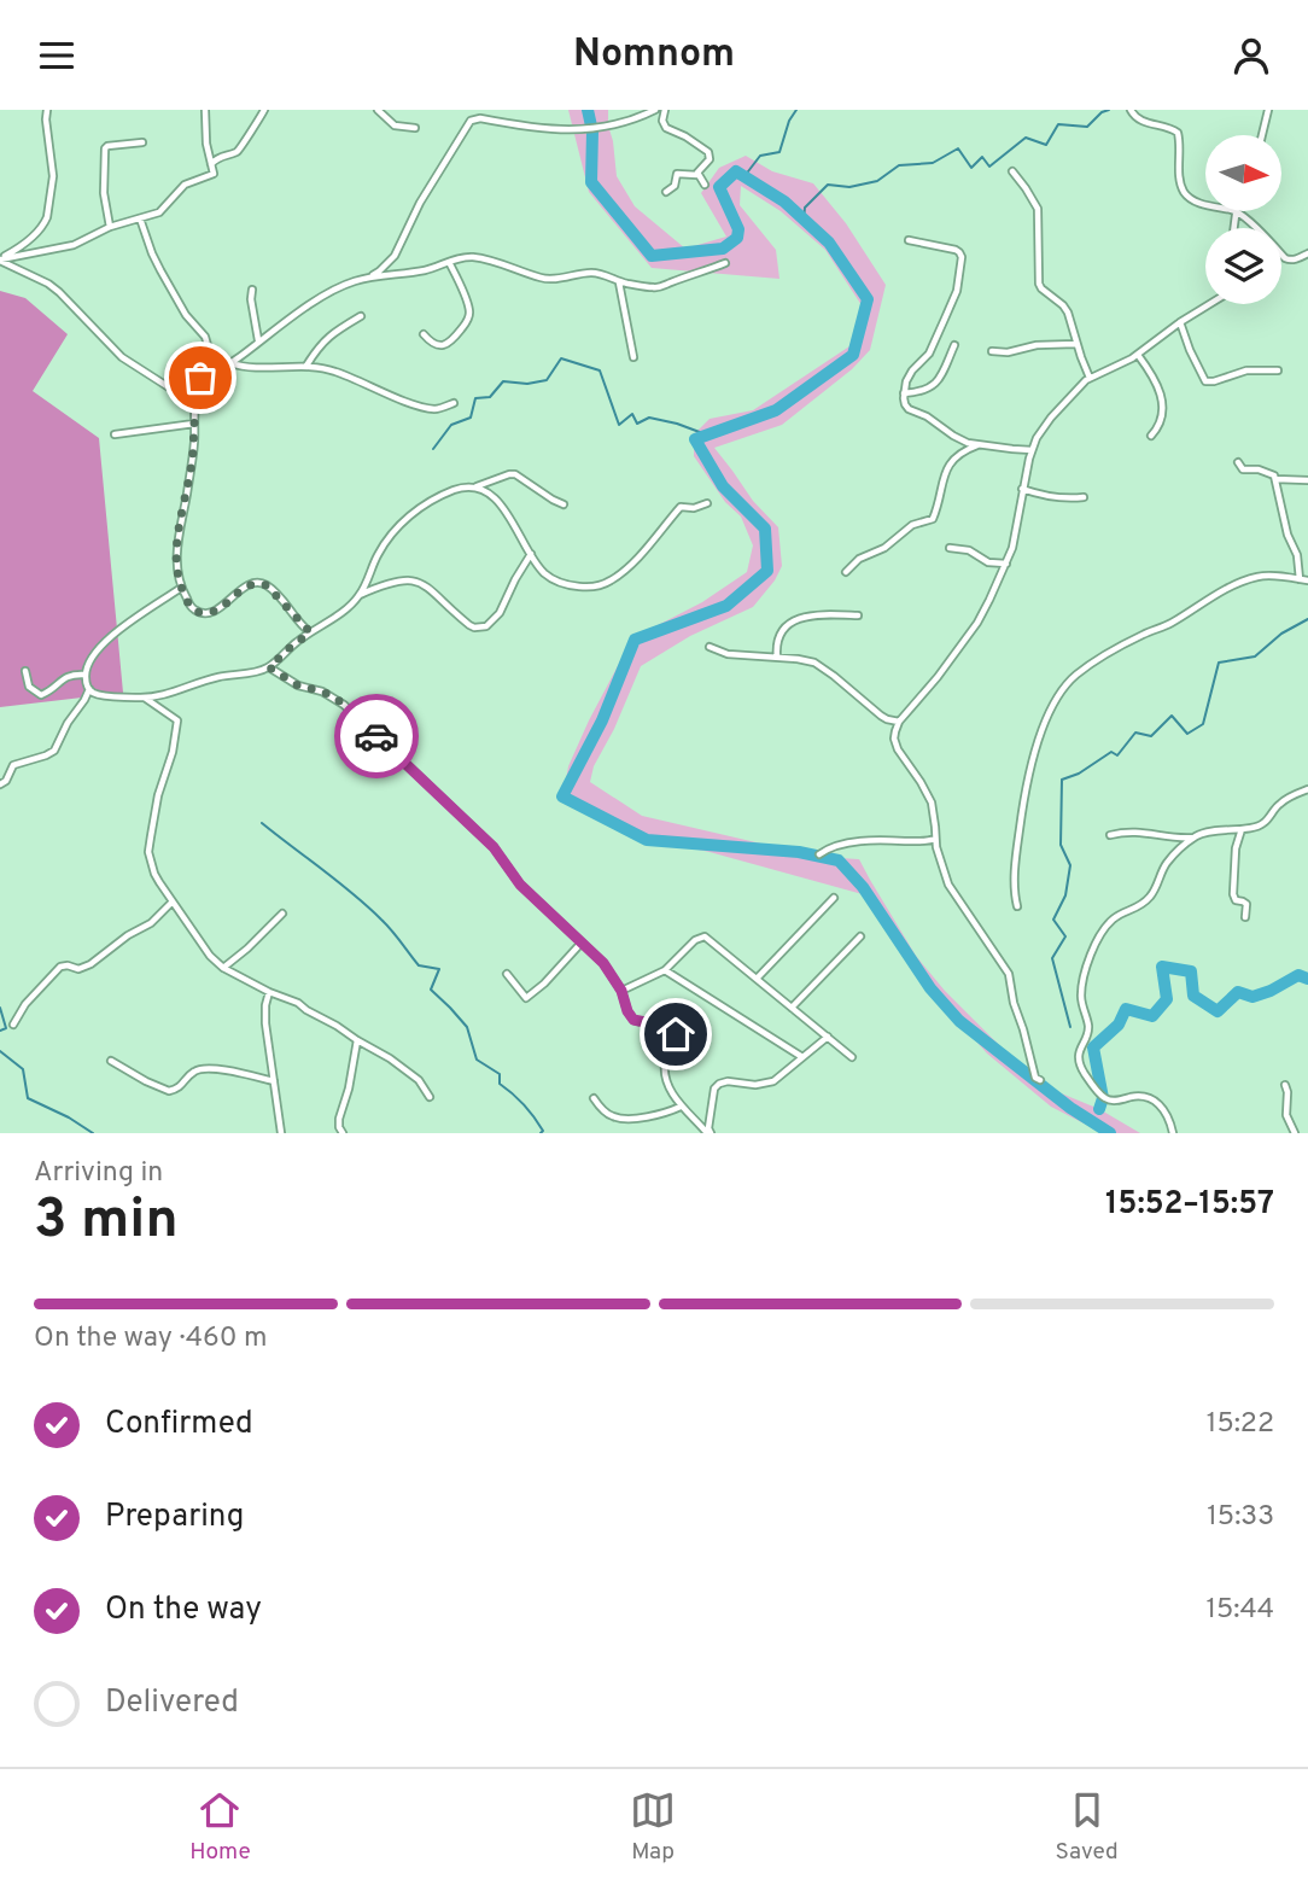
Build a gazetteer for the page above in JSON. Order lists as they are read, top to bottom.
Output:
{
  "north": "right",
  "page": {
    "header": "Nomnom",
    "heading": ["3 min", "Arriving in", "15:52–15:57"],
    "bar": "On the way · 460 m",
    "list": [
      ["Confirmed", "15:22"],
      ["Preparing", "15:33"],
      ["On the way", "15:44"],
      "Delivered"
    ],
    "tabs": ["Home", "Map", "Saved"]
  }
}
